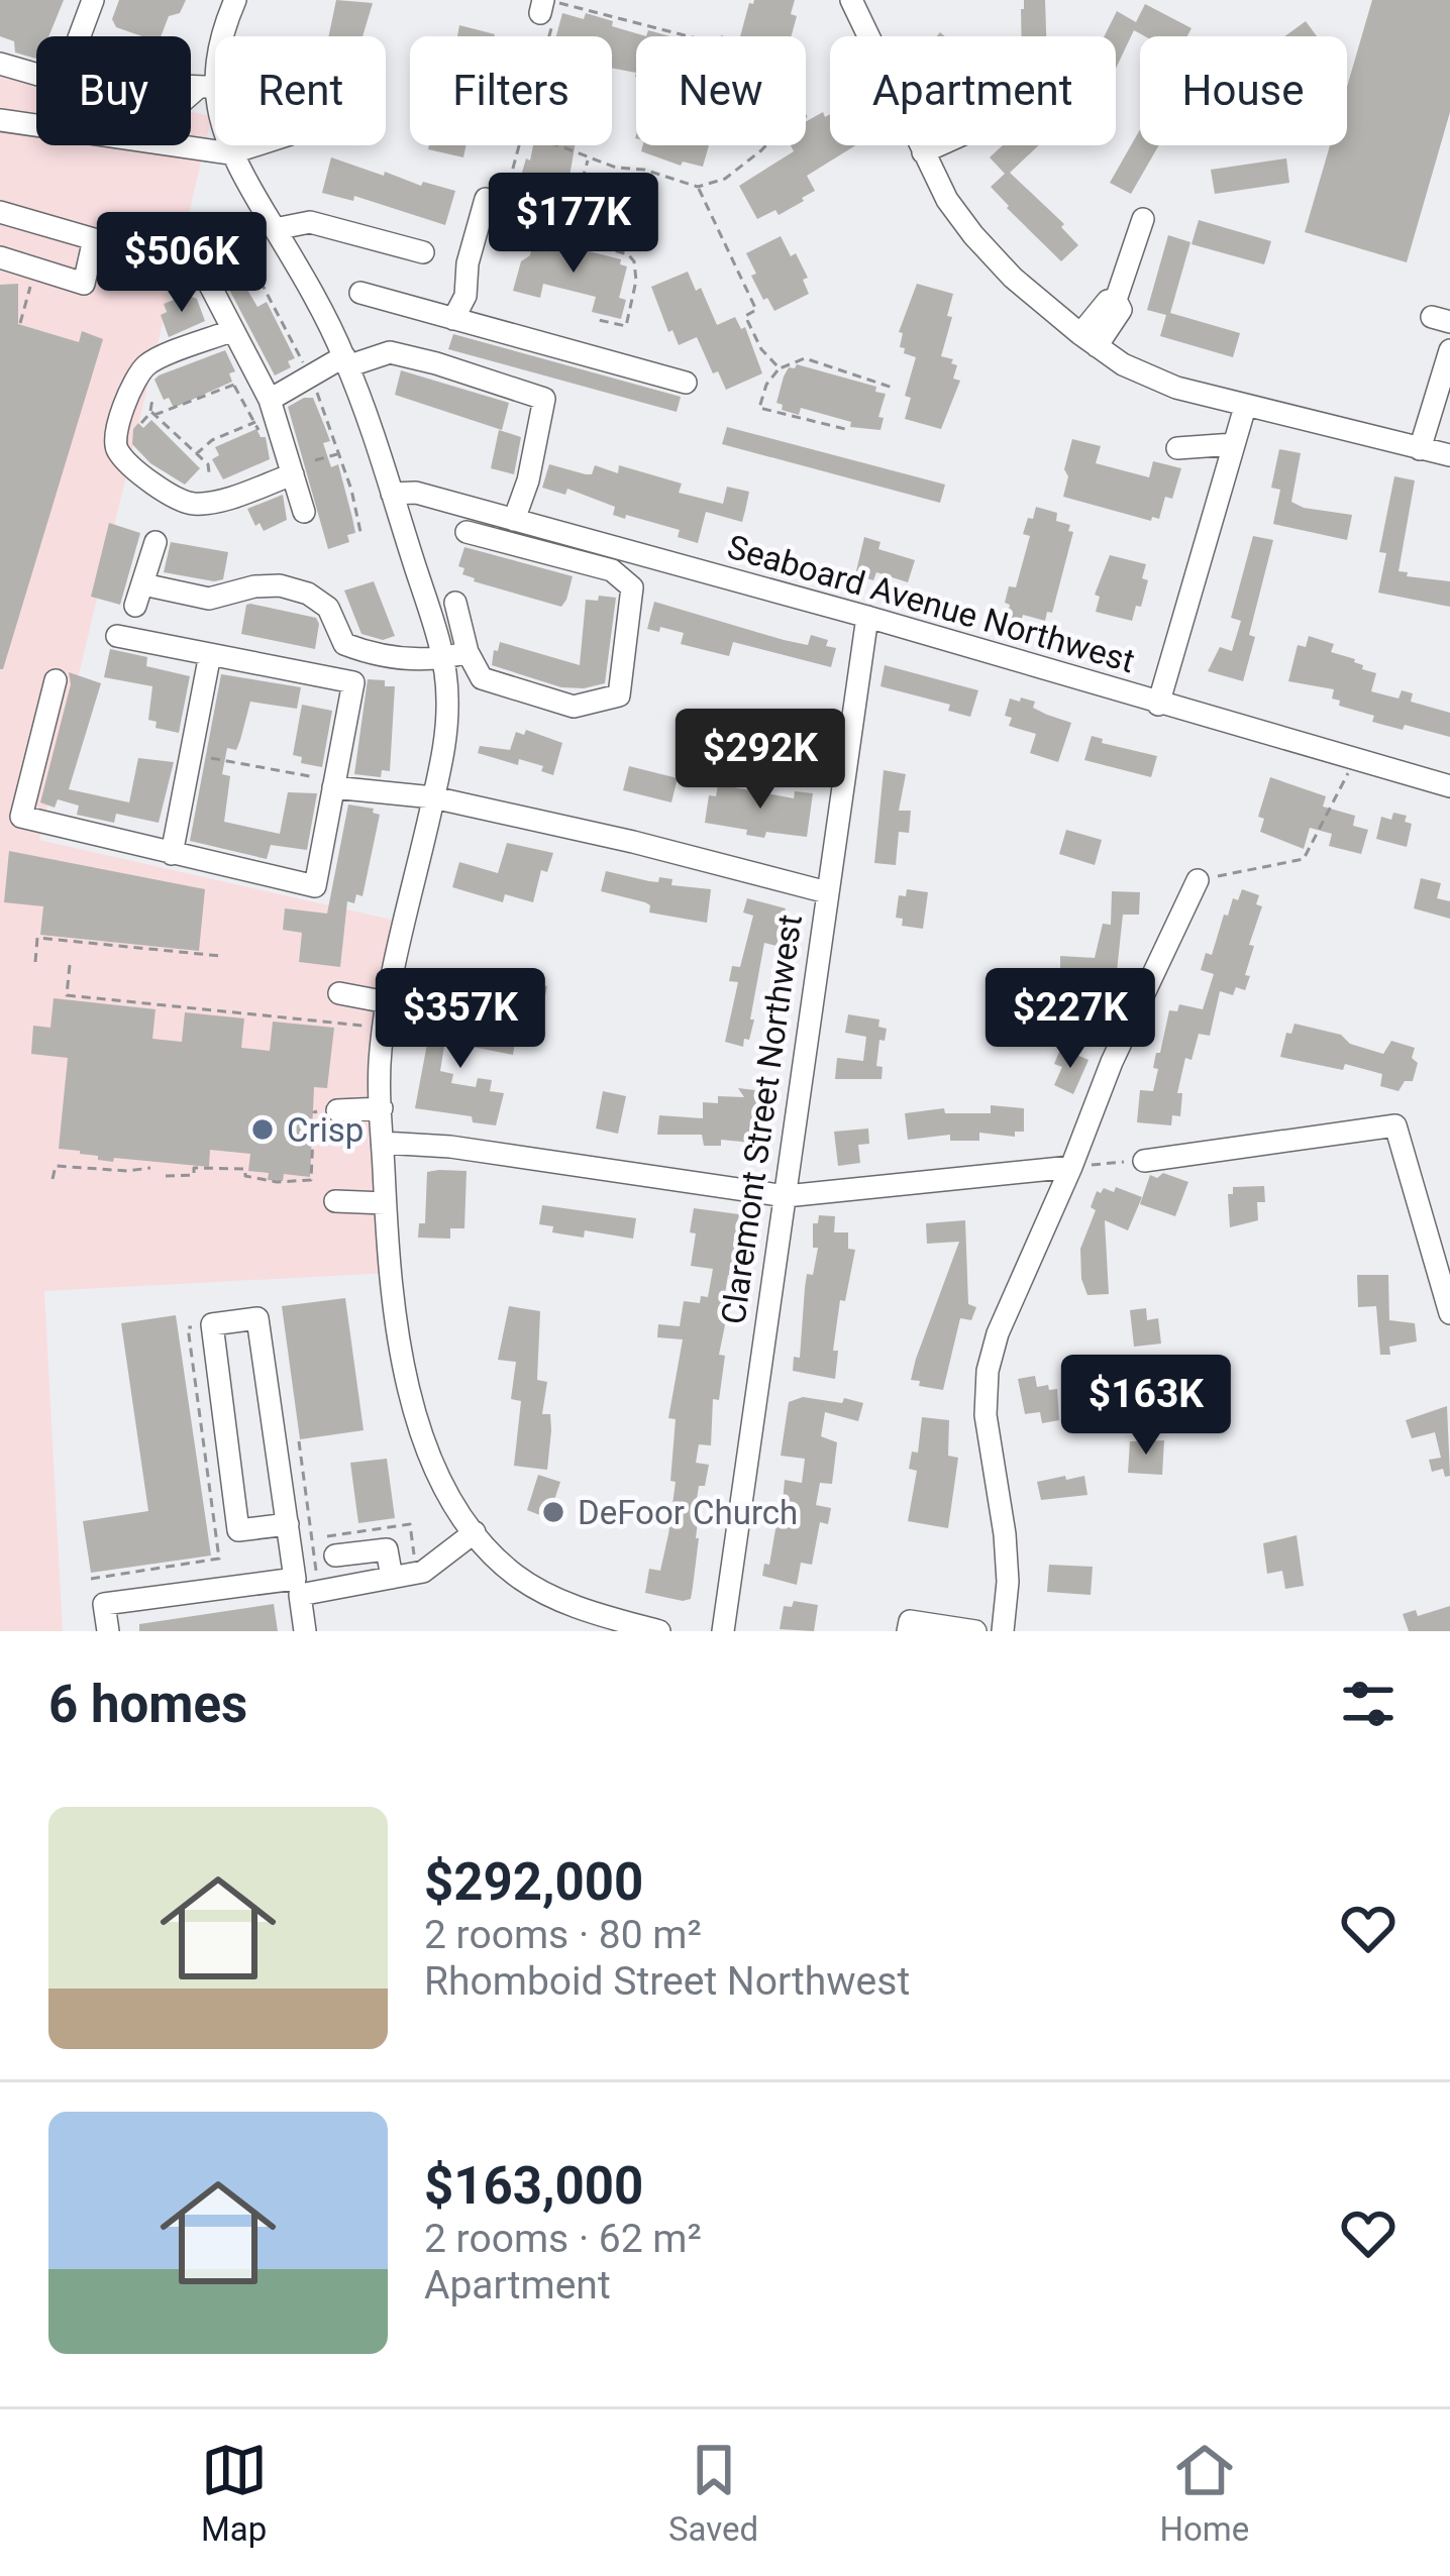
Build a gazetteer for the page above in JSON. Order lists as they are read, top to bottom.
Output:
{
  "streets": {
    "street": ["Seaboard Avenue Northwest", "Claremont Street Northwest"]
  },
  "crossings": [
    ["Seaboard Avenue Northwest", "Claremont Street Northwest"]
  ],
  "places": ["Crisp", "DeFoor Church"],
  "page": {
    "chip": [
      "Buy",
      "Rent",
      "Filters",
      "New",
      "Apartment",
      "House"
    ],
    "price": [
      "$177K",
      "$506K",
      "$292K",
      "$357K",
      "$227K",
      "$163K"
    ],
    "heading": "6 homes",
    "list": [
      {
        "name": "$292,000",
        "note": "2 rooms · 80 m² · Rhomboid Street Northwest"
      },
      {
        "name": "$163,000",
        "note": "2 rooms · 62 m² · Apartment"
      }
    ],
    "tabs": ["Map", "Saved", "Home"]
  }
}
